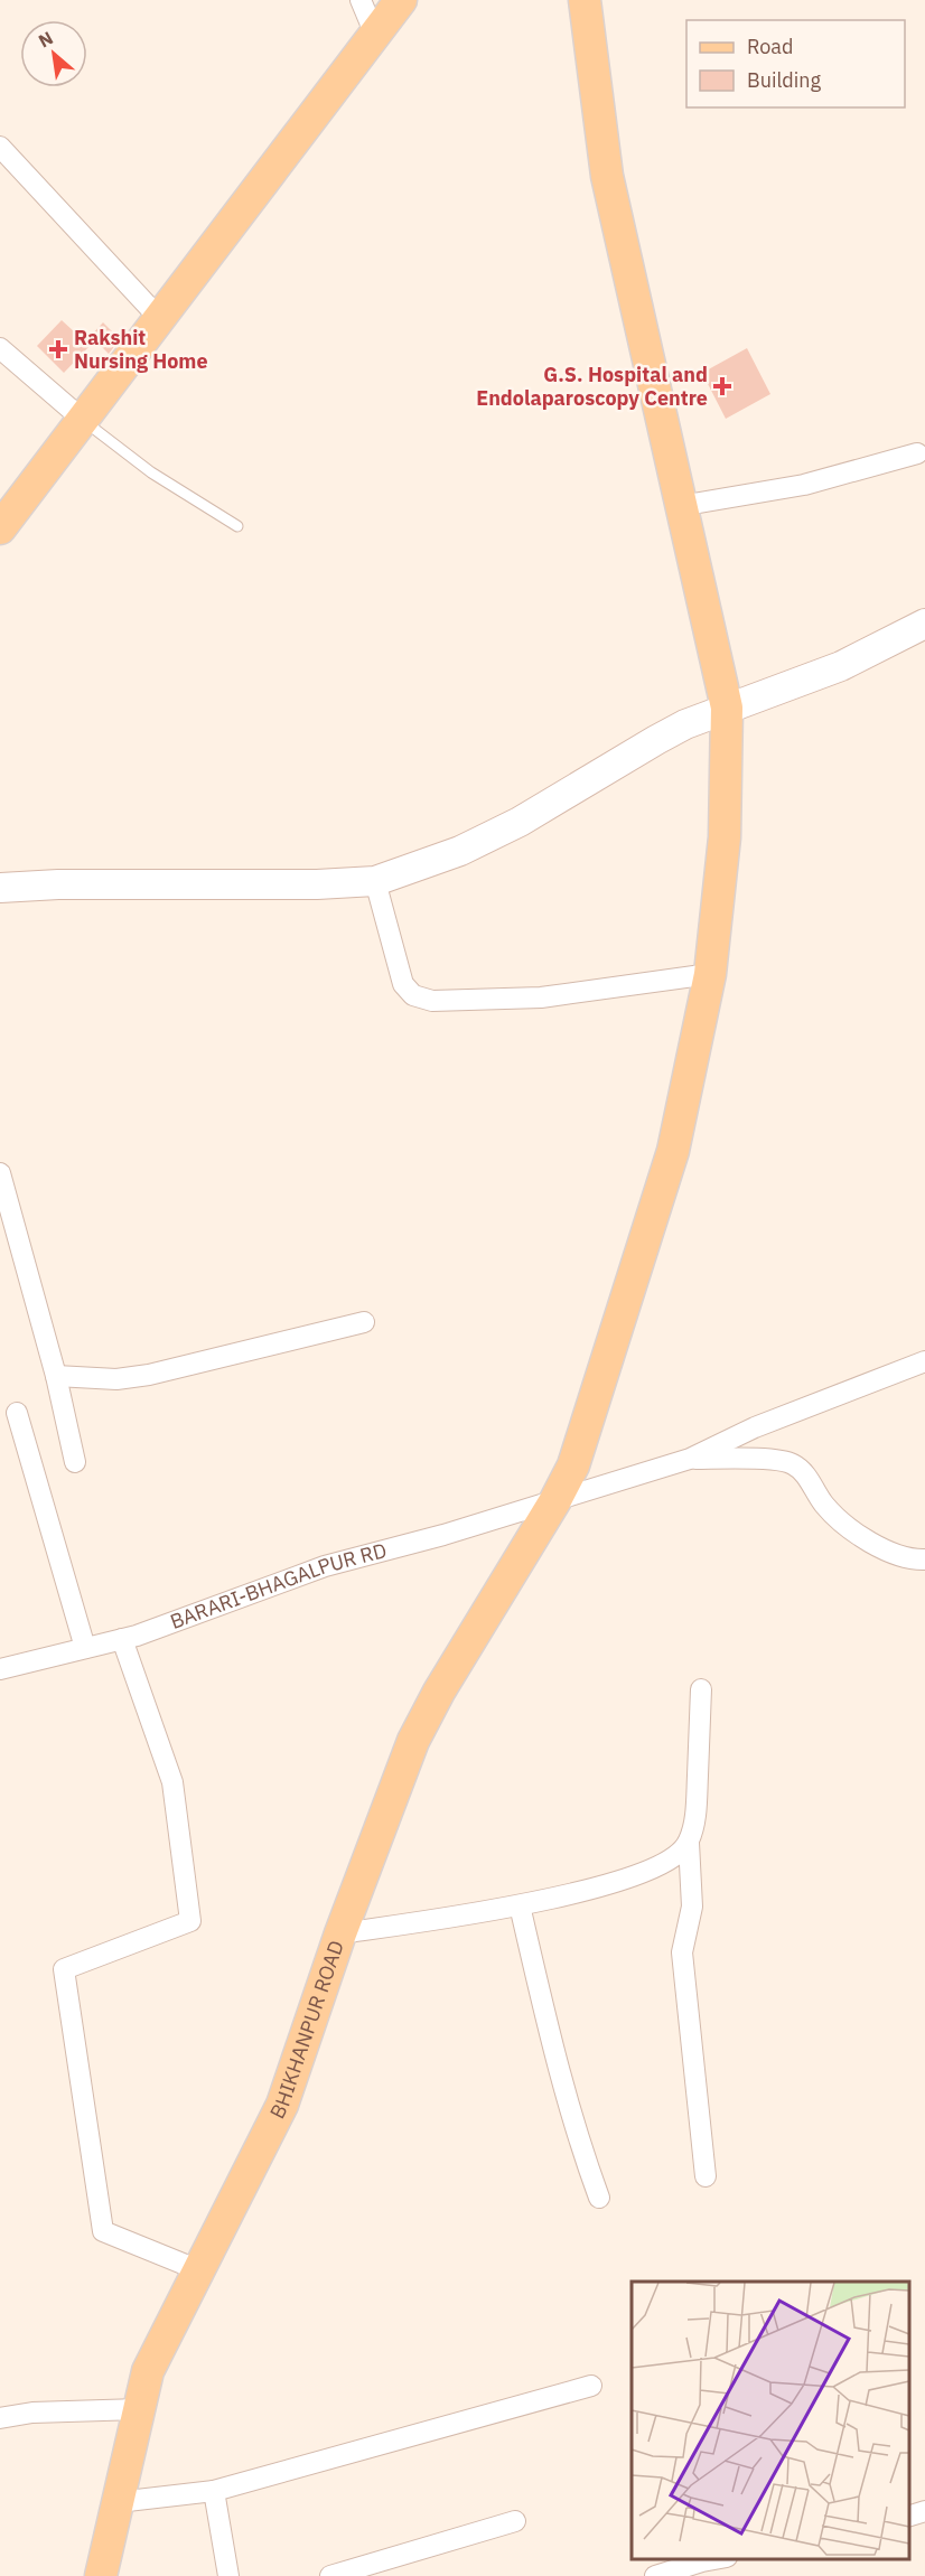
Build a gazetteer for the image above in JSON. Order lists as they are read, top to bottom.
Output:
{
  "streets": {
    "main road": ["BHIKHANPUR ROAD"],
    "street": ["BARARI-BHAGALPUR RD"]
  },
  "crossings": [
    ["BARARI-BHAGALPUR RD", "BHIKHANPUR ROAD"]
  ],
  "places": {
    "health": ["Rakshit Nursing Home", "G.S. Hospital and Endolaparoscopy Centre"]
  },
  "legend": ["Road", "Building"],
  "north": "top left"
}
